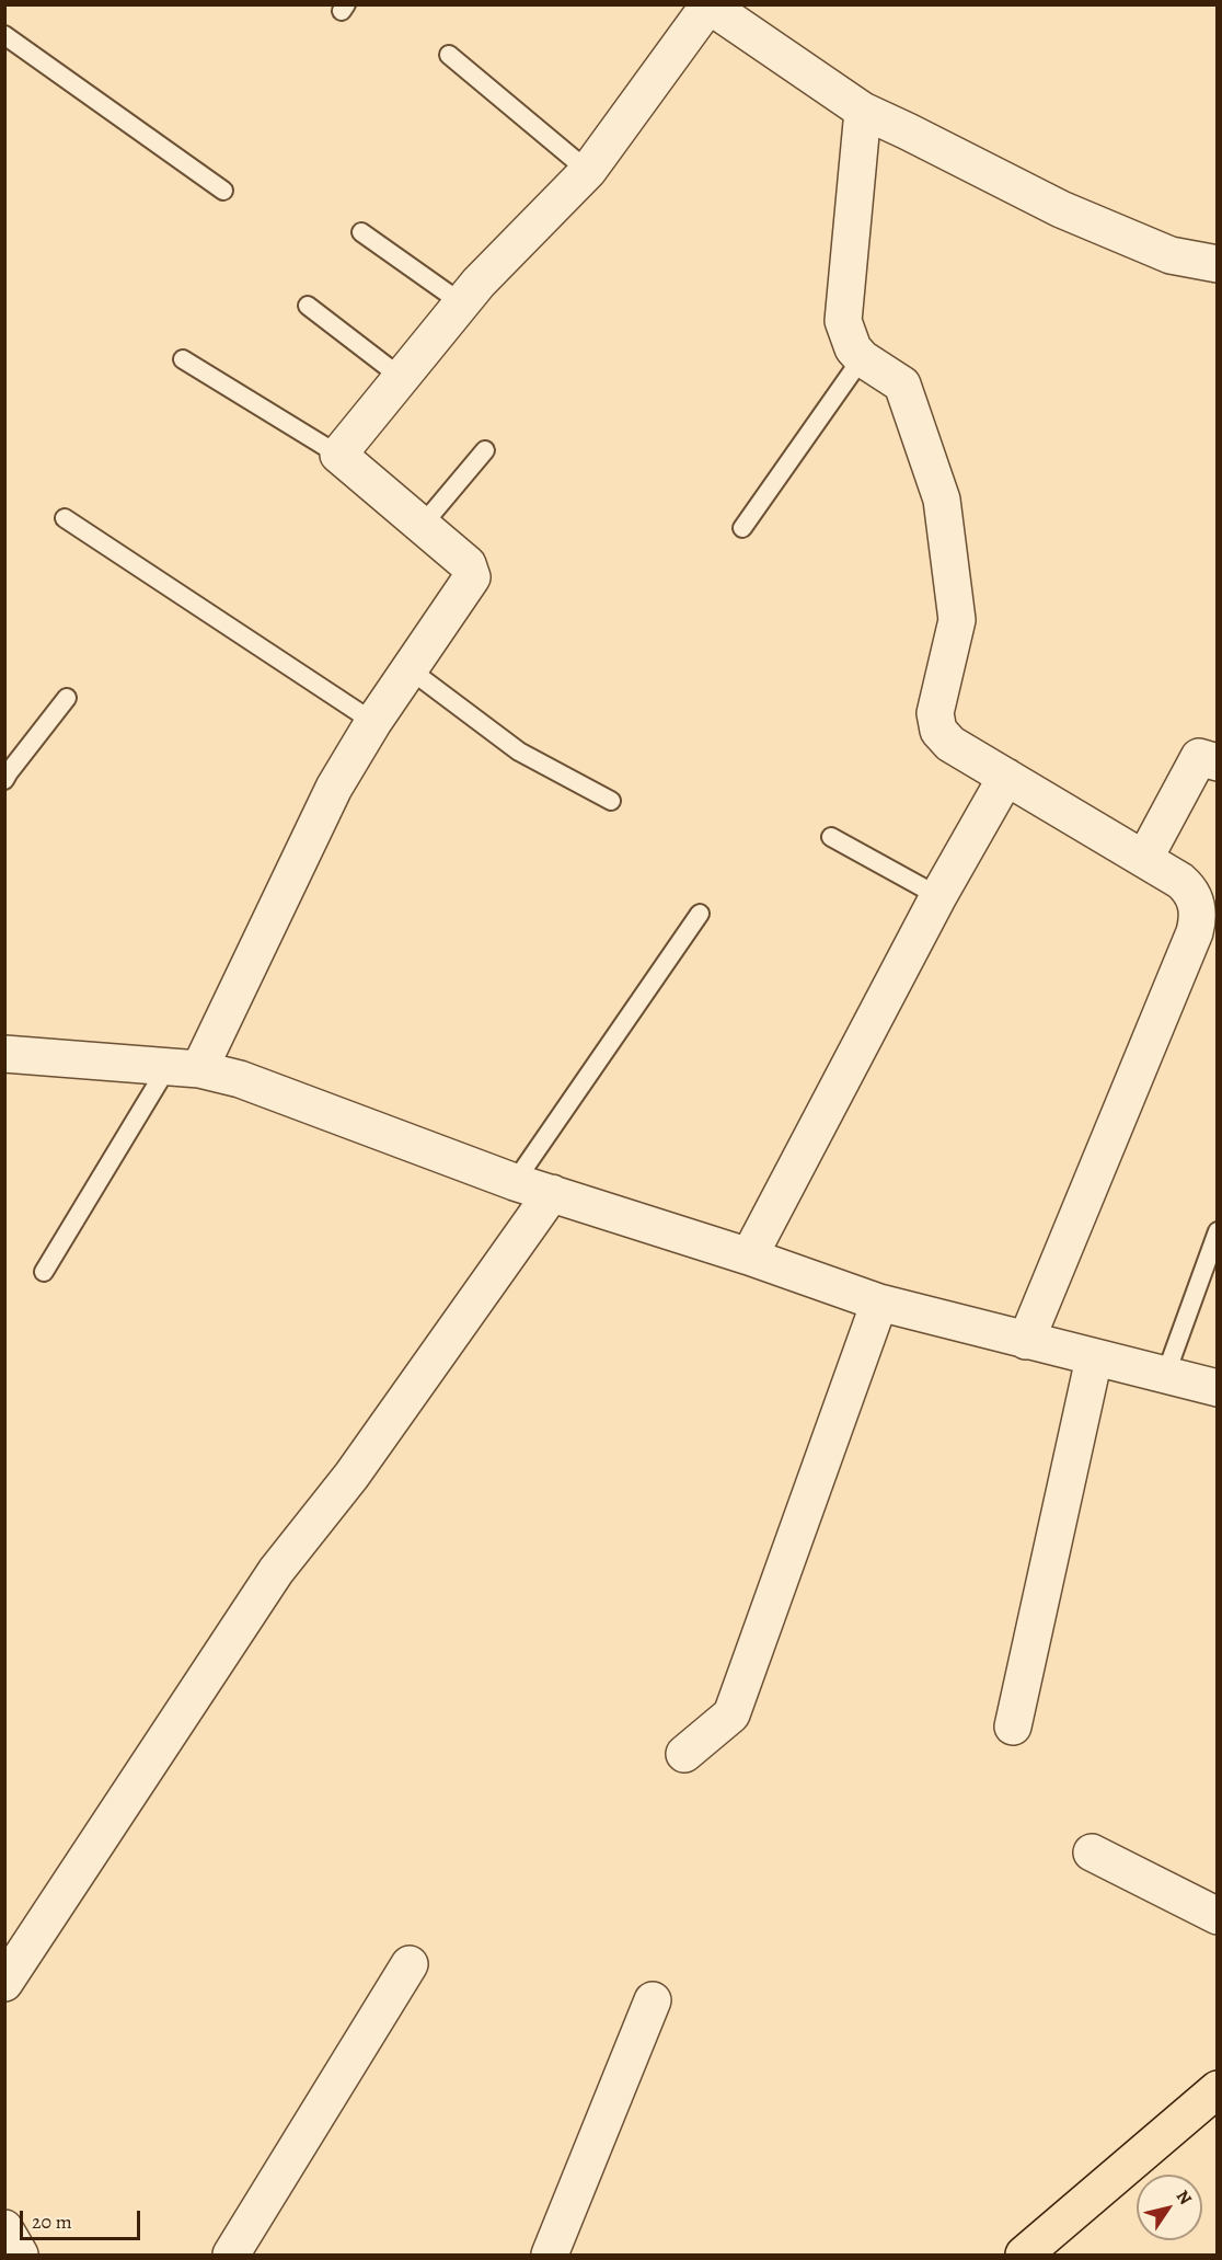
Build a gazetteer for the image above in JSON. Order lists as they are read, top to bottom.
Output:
{
  "scale_bar": "20 m",
  "north": "top right"
}
